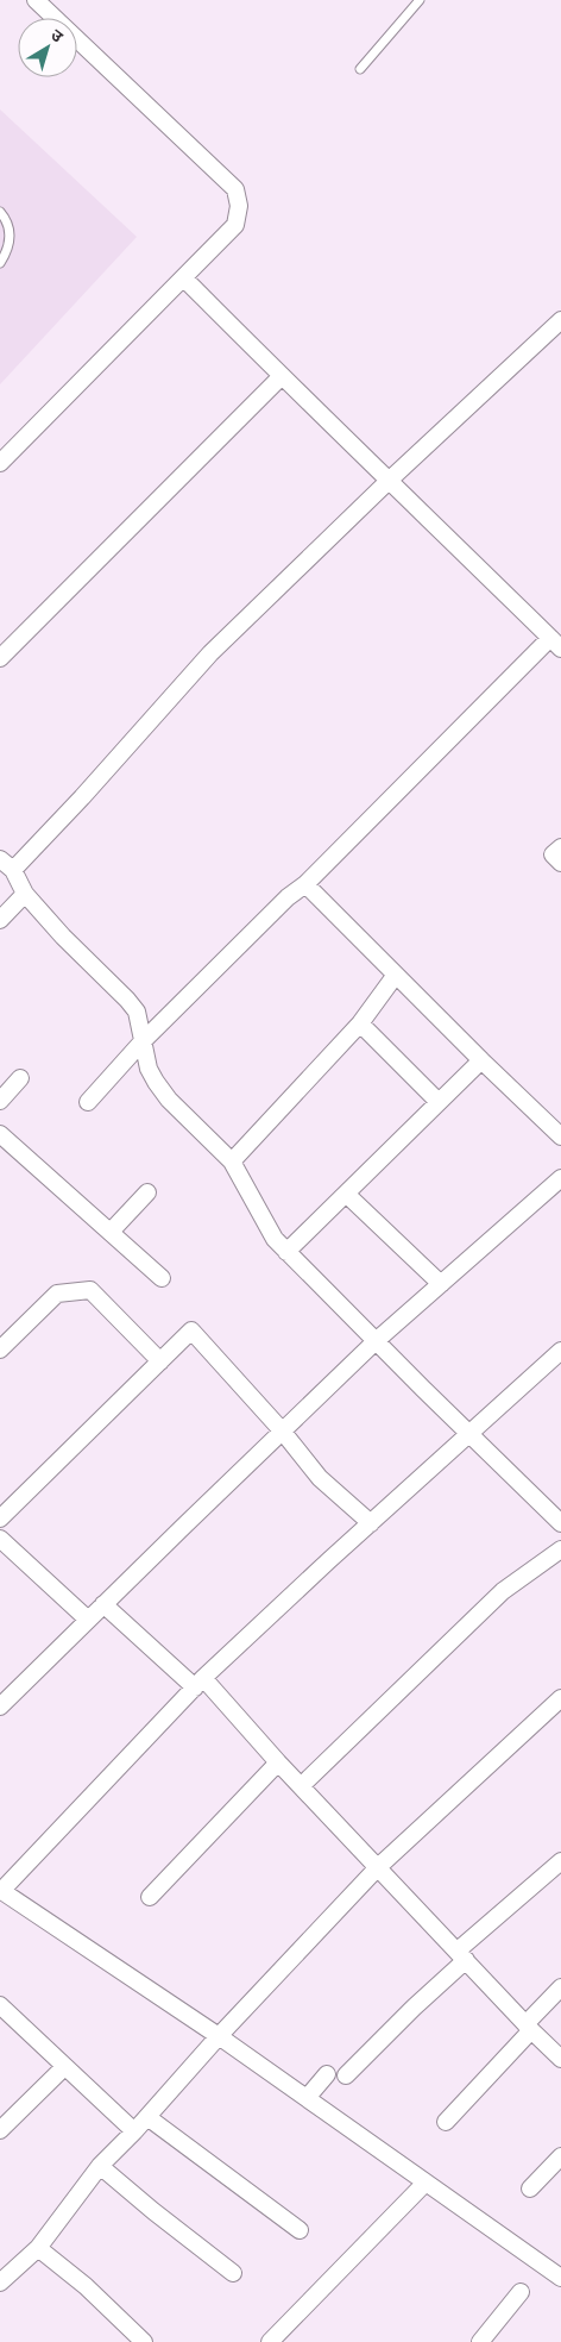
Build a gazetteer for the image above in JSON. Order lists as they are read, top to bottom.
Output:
{
  "north": "top right"
}
